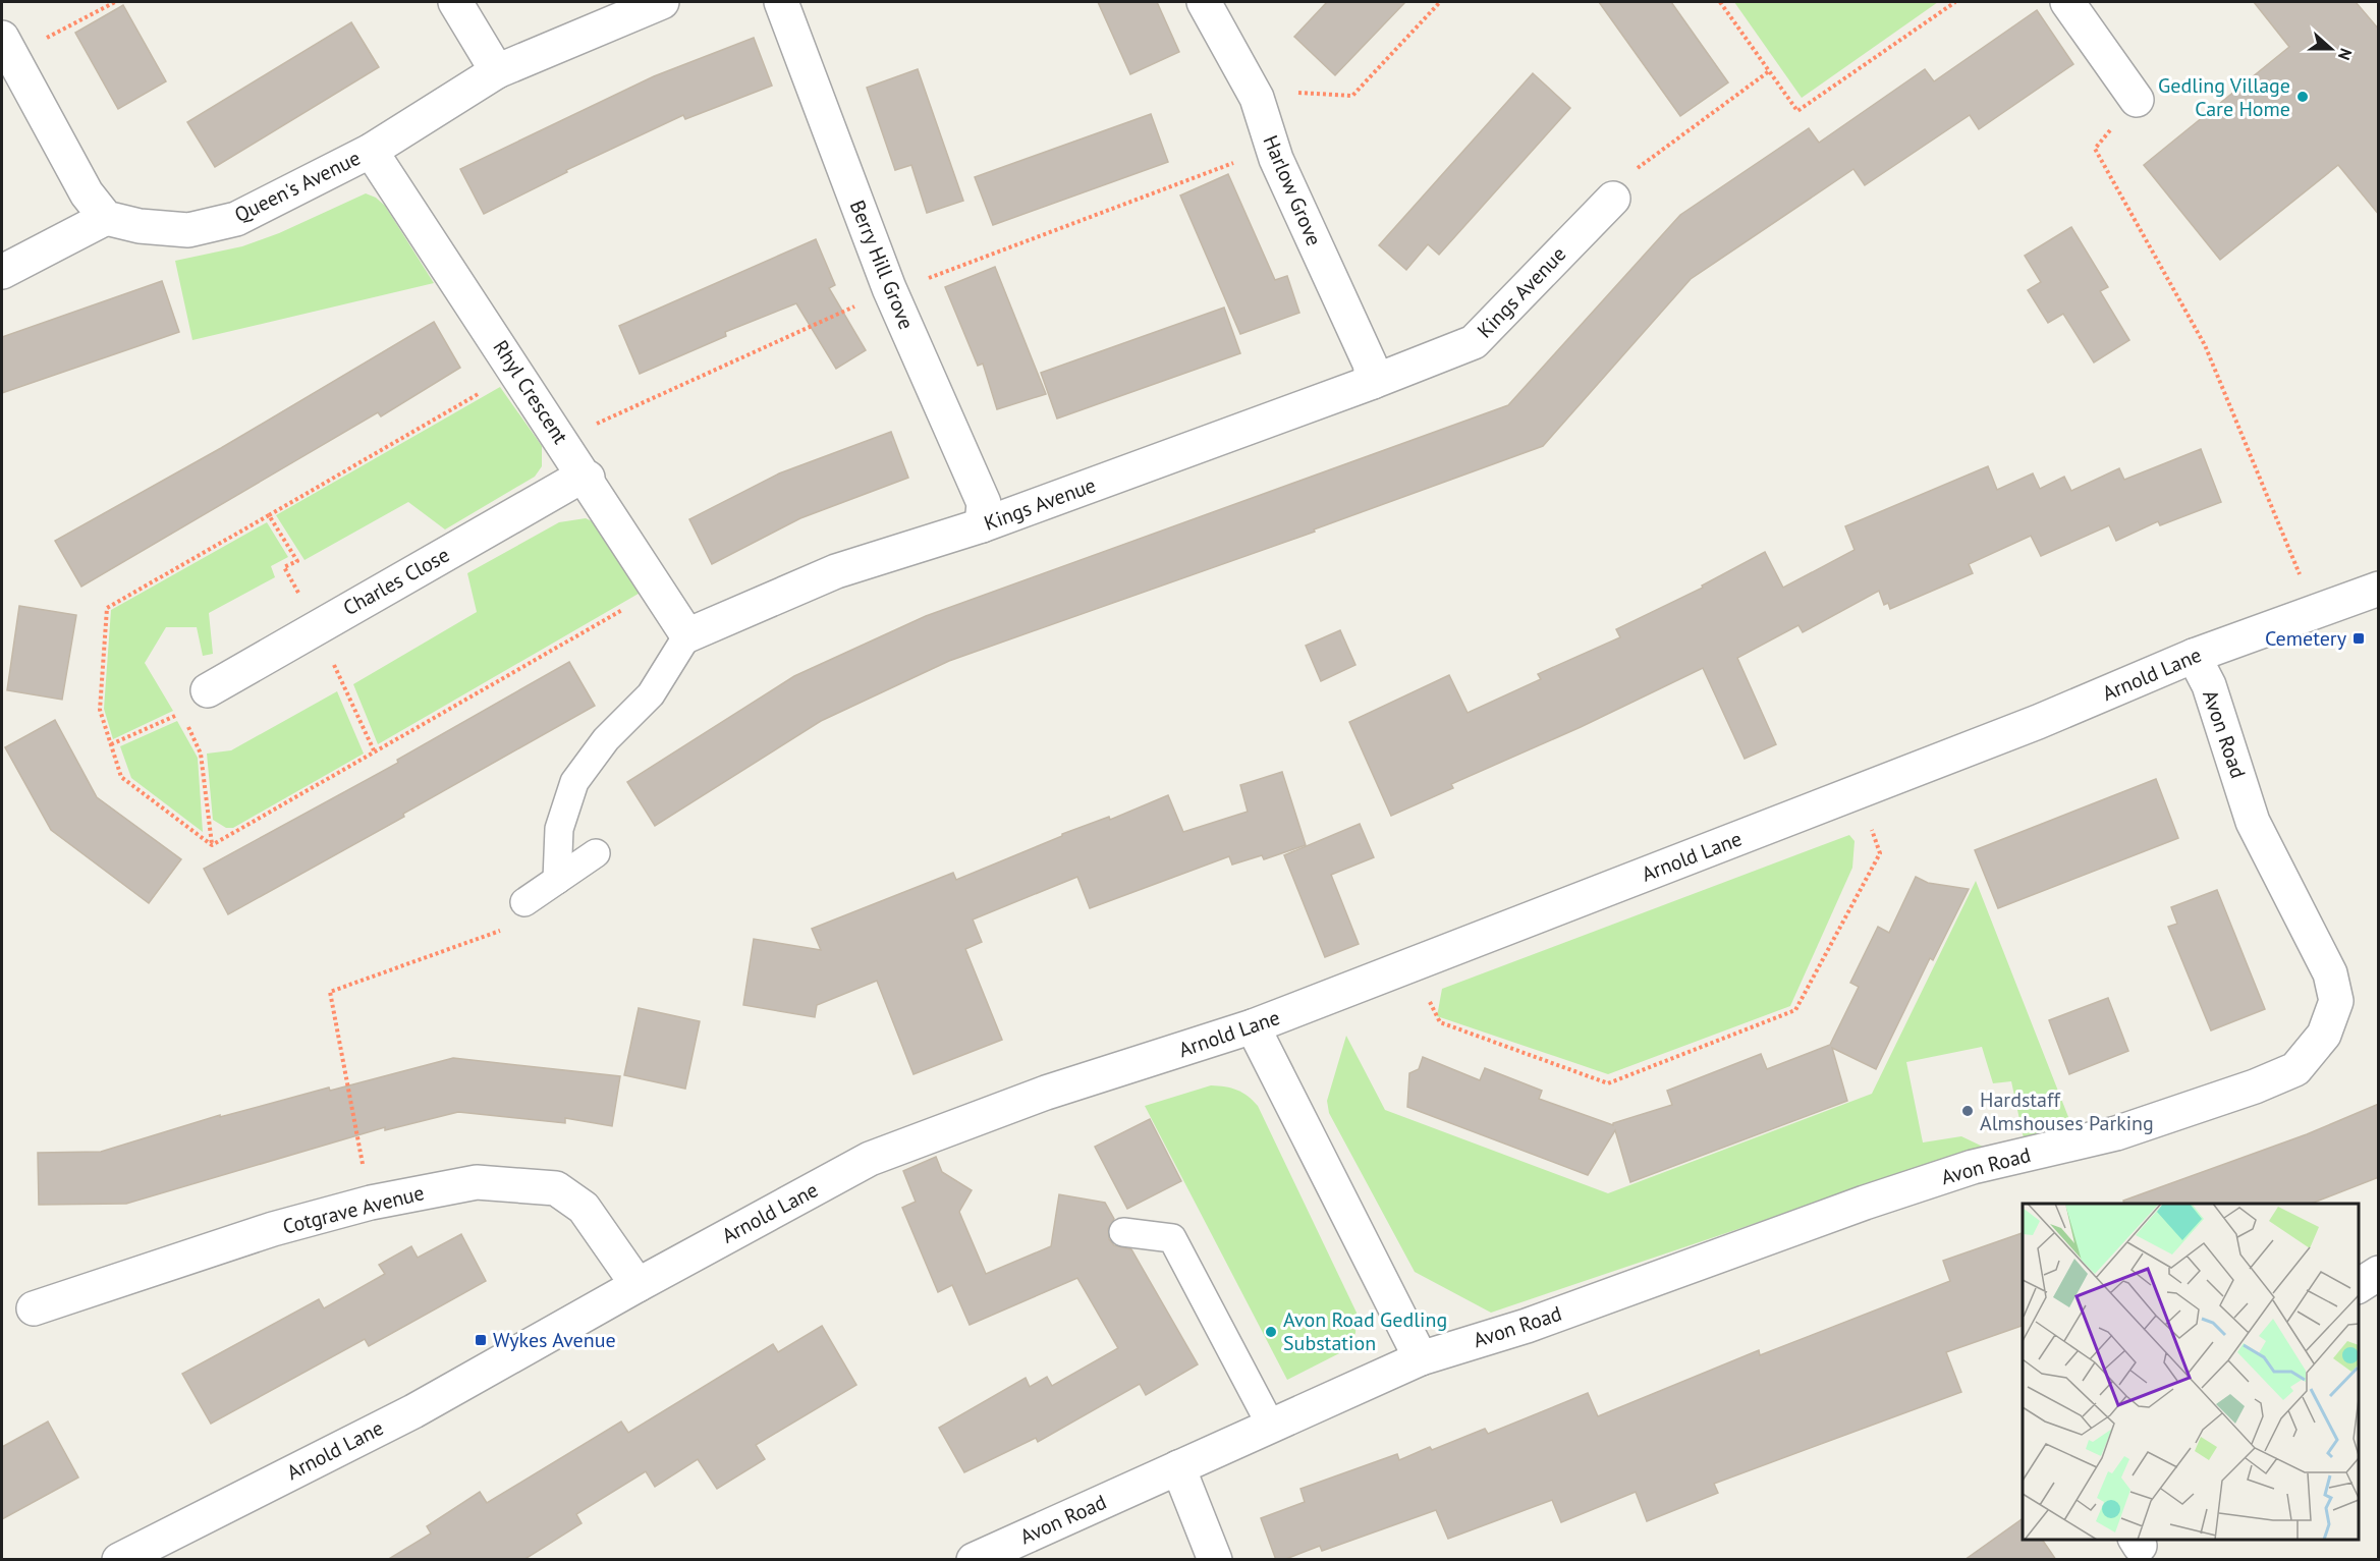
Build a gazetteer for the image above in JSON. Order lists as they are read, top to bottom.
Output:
{
  "streets": {
    "street": [
      "Queen's Avenue",
      "Harlow Grove",
      "Berry Hill Grove",
      "Kings Avenue",
      "Rhyl Crescent",
      "Charles Close",
      "Arnold Lane",
      "Avon Road",
      "Cotgrave Avenue"
    ]
  },
  "crossings": [
    ["Queen's Avenue", "Rhyl Crescent"],
    ["Harlow Grove", "Kings Avenue"],
    ["Berry Hill Grove", "Kings Avenue"],
    ["Kings Avenue", "Rhyl Crescent"],
    ["Rhyl Crescent", "Charles Close"],
    ["Arnold Lane", "Avon Road"],
    ["Arnold Lane", "Cotgrave Avenue"]
  ],
  "places": {
    "other": ["Gedling Village Care Home", "Hardstaff Almshouses Parking", "Avon Road Gedling Substation"],
    "transit": ["Cemetery", "Wykes Avenue"]
  },
  "north": "right"
}
